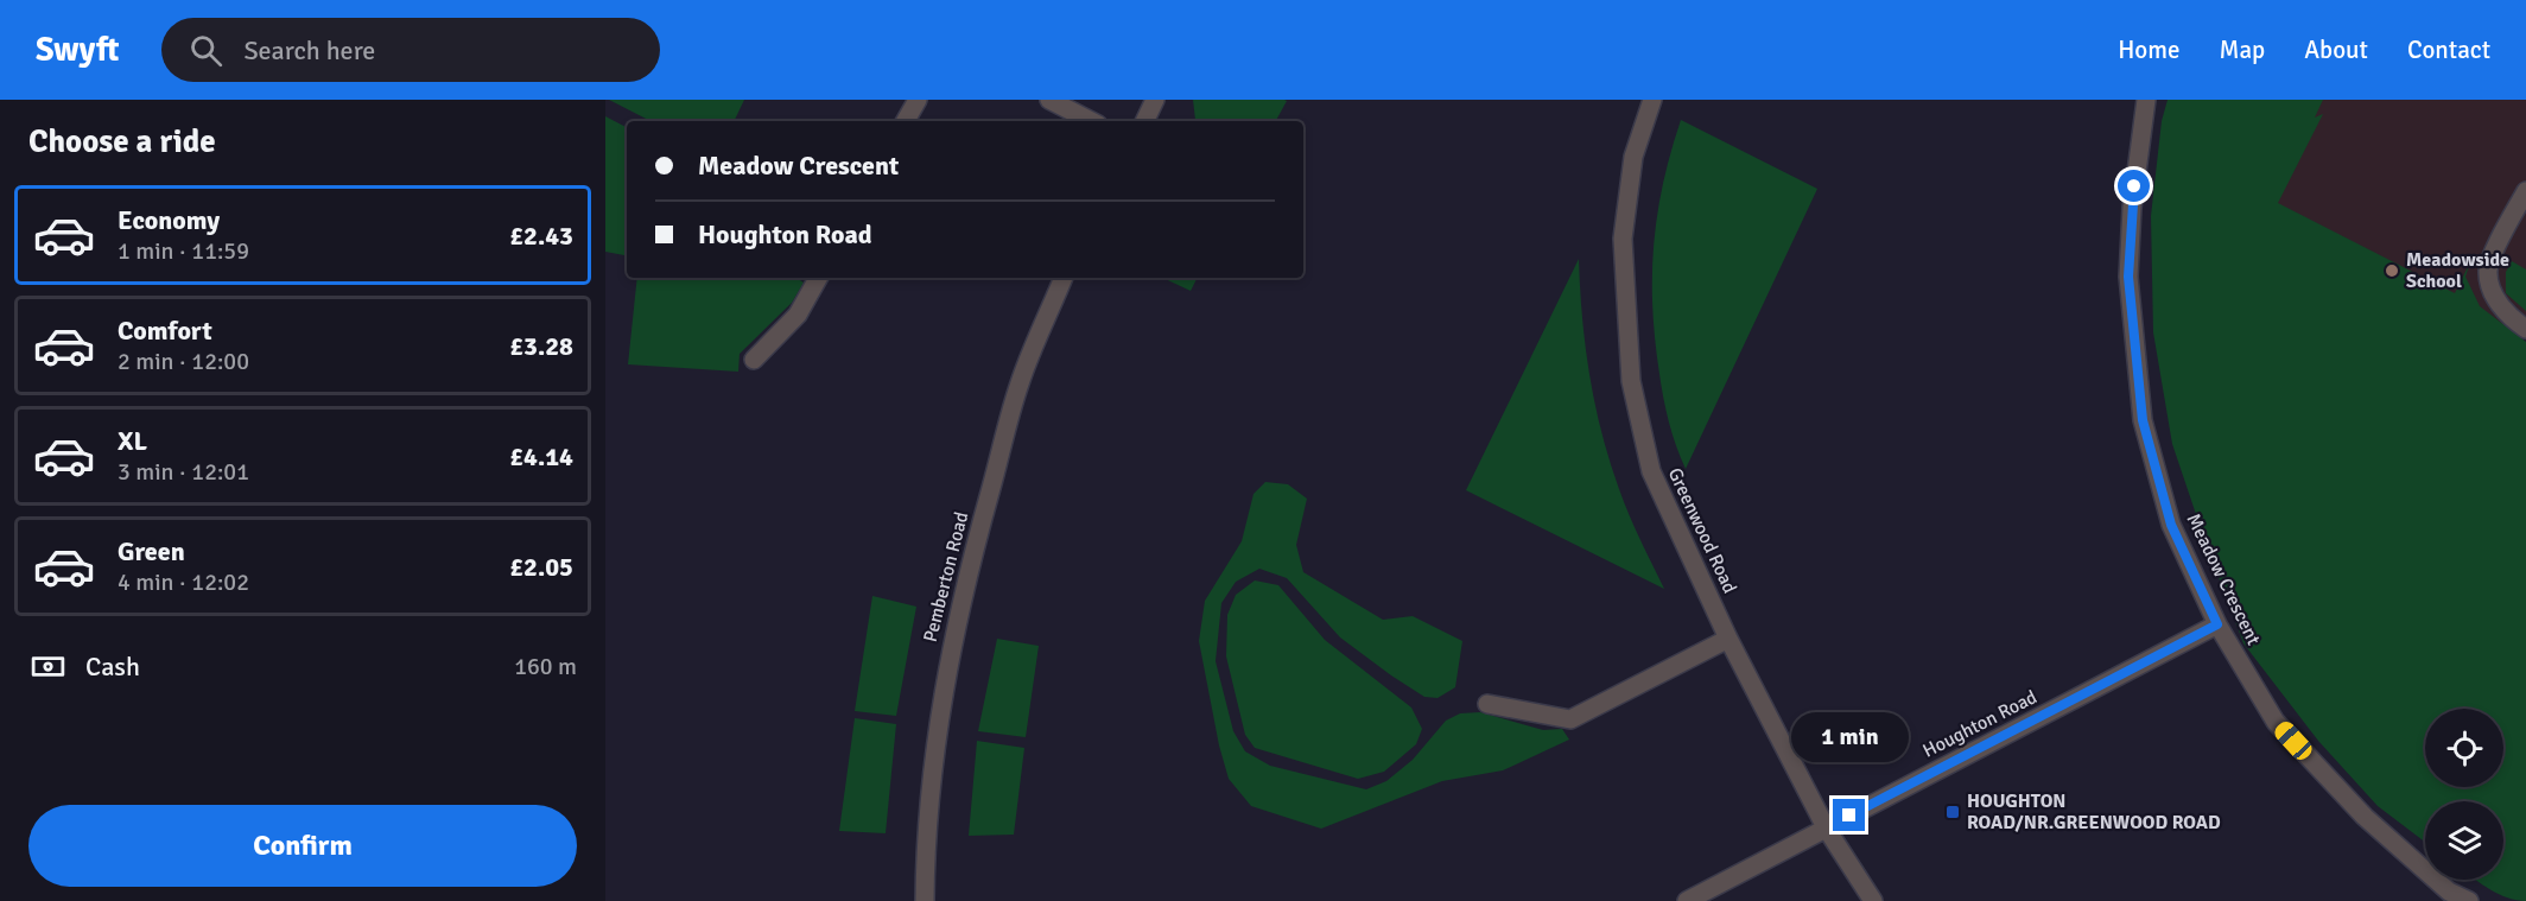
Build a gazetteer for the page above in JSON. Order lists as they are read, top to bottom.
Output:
{
  "streets": {
    "street": [
      "Greenwood Road",
      "Pemberton Road",
      "Meadow Crescent",
      "Houghton Road"
    ]
  },
  "crossings": [
    ["Greenwood Road", "Houghton Road"],
    ["Meadow Crescent", "Houghton Road"]
  ],
  "places": {
    "other": ["Meadowside School"],
    "transit": ["HOUGHTON ROAD/NR.GREENWOOD ROAD"]
  },
  "page": {
    "header": "Swyft",
    "search": "Search here",
    "nav": [
      "Home",
      "Map",
      "About",
      "Contact"
    ],
    "heading": "Choose a ride",
    "banner": ["Meadow Crescent", "Houghton Road"],
    "list": [
      {
        "name": "Economy",
        "note": "1 min · 11:59",
        "value": "£2.43"
      },
      {
        "name": "Comfort",
        "note": "2 min · 12:00",
        "value": "£3.28"
      },
      {
        "name": "XL",
        "note": "3 min · 12:01",
        "value": "£4.14"
      },
      {
        "name": "Green",
        "note": "4 min · 12:02",
        "value": "£2.05"
      }
    ],
    "pay": ["Cash", "160 m"],
    "bubble": "1 min",
    "buttons": "Confirm"
  }
}
